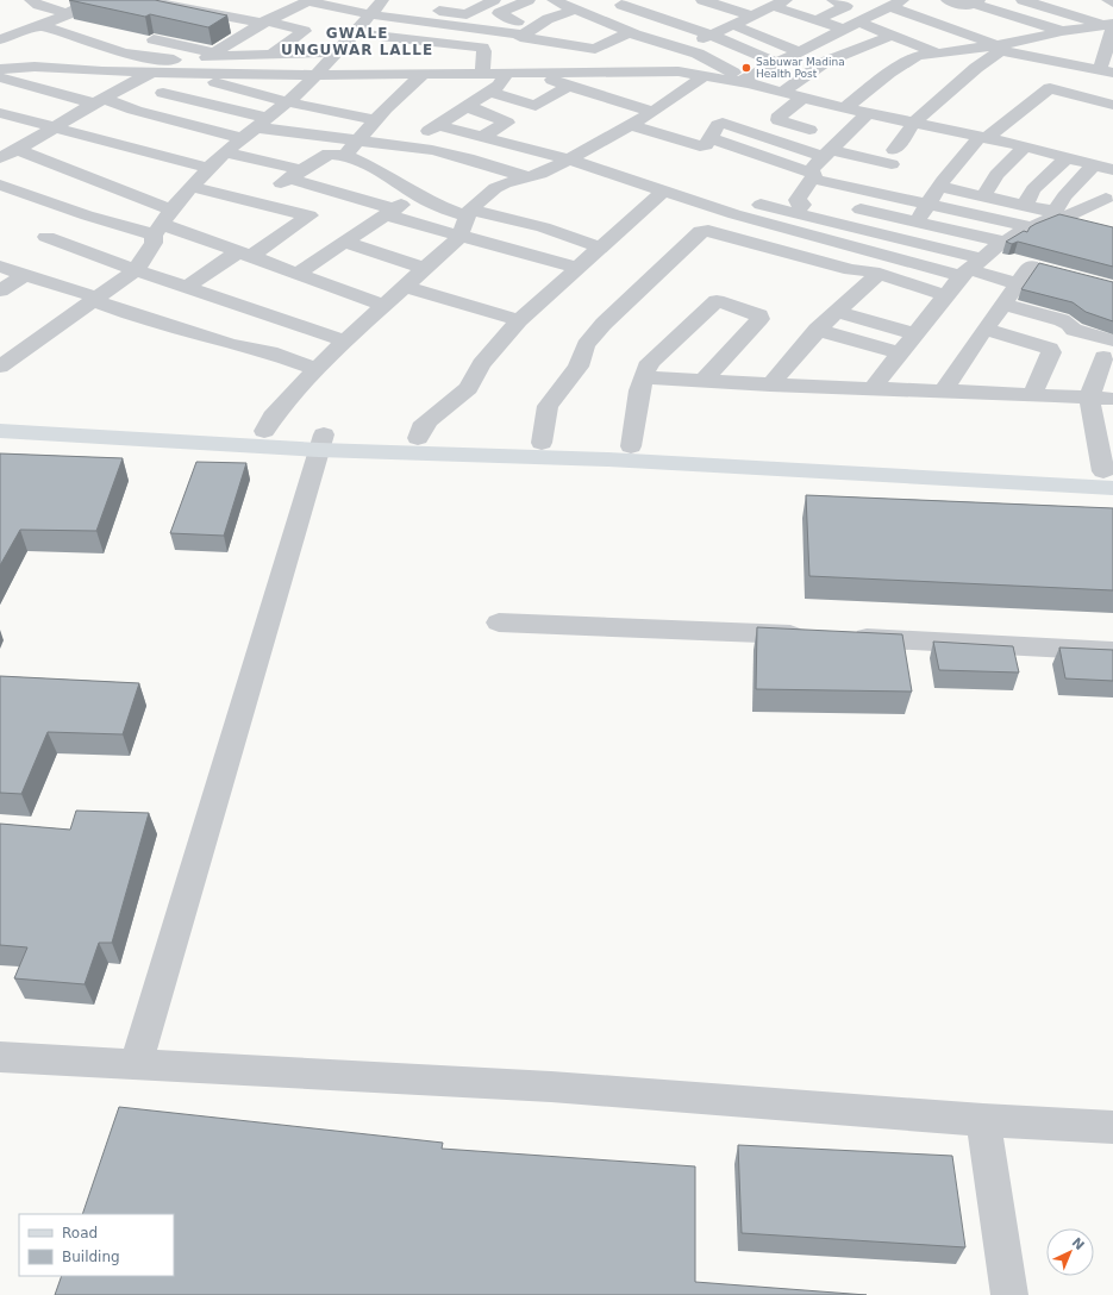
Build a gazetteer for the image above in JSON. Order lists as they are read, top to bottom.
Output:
{
  "districts": ["GWALE UNGUWAR LALLE"],
  "places": ["Sabuwar Madina Health Post"],
  "legend": ["Road", "Building"],
  "north": "top right"
}
